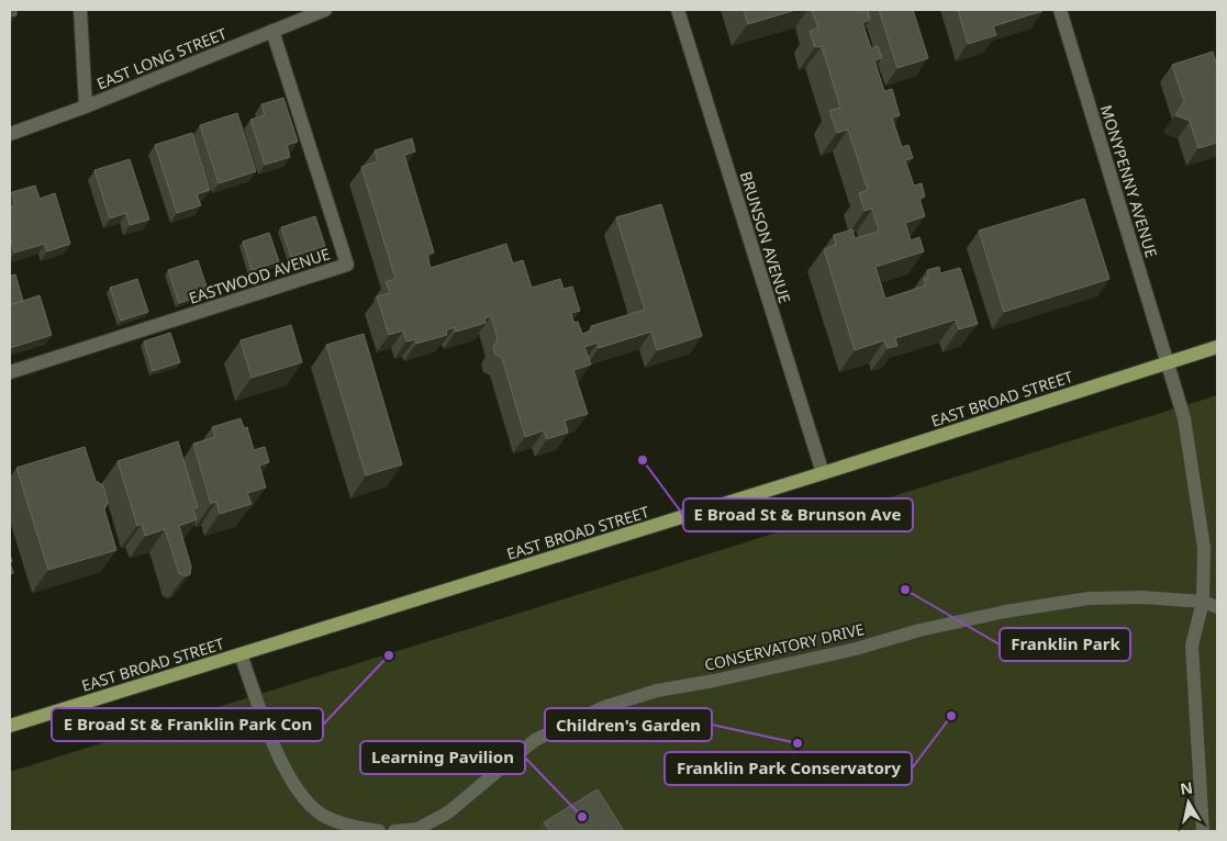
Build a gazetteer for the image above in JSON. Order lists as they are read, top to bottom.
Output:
{
  "streets": {
    "main road": ["EAST BROAD STREET"],
    "street": [
      "EAST LONG STREET",
      "MONYPENNY AVENUE",
      "BRUNSON AVENUE",
      "EASTWOOD AVENUE",
      "CONSERVATORY DRIVE"
    ]
  },
  "crossings": [
    ["EAST LONG STREET", "EASTWOOD AVENUE"],
    ["MONYPENNY AVENUE", "EAST BROAD STREET"],
    ["MONYPENNY AVENUE", "CONSERVATORY DRIVE"],
    ["BRUNSON AVENUE", "EAST BROAD STREET"]
  ],
  "places": [
    "E Broad St & Brunson Ave",
    "Franklin Park",
    "E Broad St & Franklin Park Con",
    "Franklin Park Conservatory",
    "Children's Garden",
    "Learning Pavilion"
  ],
  "north": "top"
}
